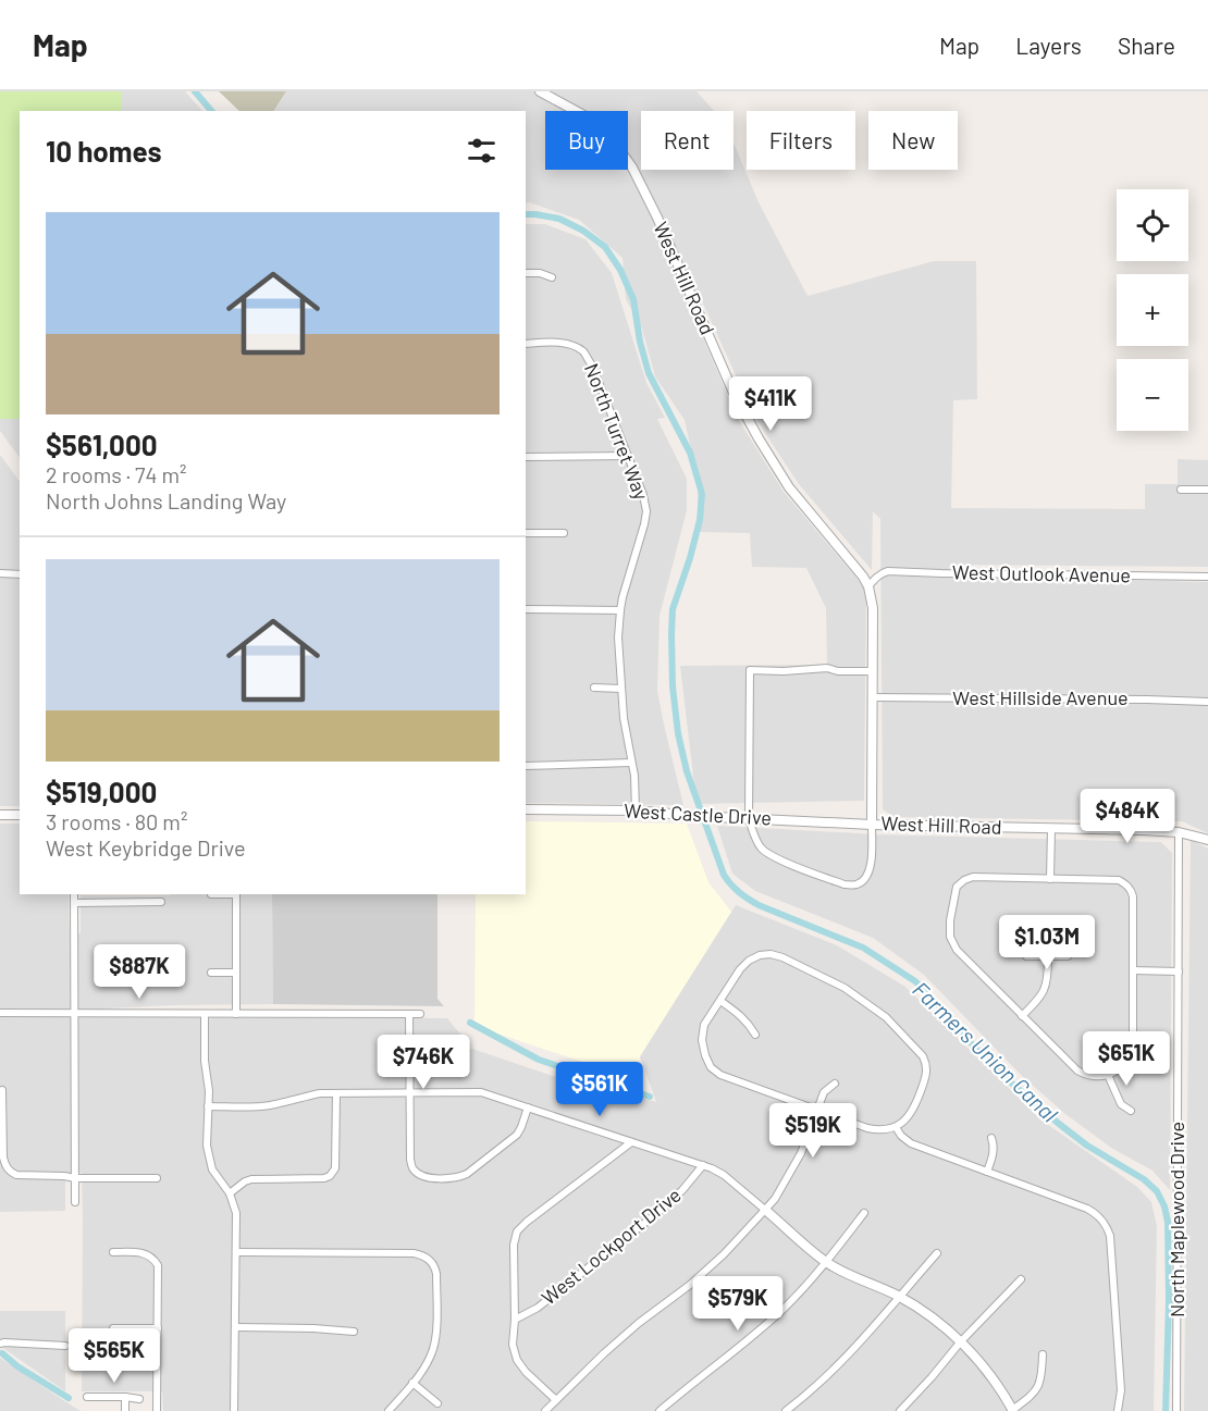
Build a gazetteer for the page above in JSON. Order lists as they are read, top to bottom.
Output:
{
  "streets": {
    "street": [
      "West Hill Road",
      "North Turret Way",
      "West Outlook Avenue",
      "West Hillside Avenue",
      "West Castle Drive",
      "North Maplewood Drive",
      "West Lockport Drive"
    ]
  },
  "crossings": [
    ["West Hill Road", "West Outlook Avenue"],
    ["West Hill Road", "West Hillside Avenue"],
    ["West Hill Road", "West Castle Drive"],
    ["West Hill Road", "North Maplewood Drive"],
    ["North Turret Way", "West Castle Drive"]
  ],
  "water": ["Farmers Union Canal"],
  "page": {
    "header": "Map",
    "nav": ["Map", "Layers", "Share"],
    "chip": [
      "Buy",
      "Rent",
      "Filters",
      "New"
    ],
    "heading": "10 homes",
    "map_buttons": ["+", "−"],
    "list": [
      {
        "name": "$561,000",
        "note": "2 rooms · 74 m² · North Johns Landing Way"
      },
      {
        "name": "$519,000",
        "note": "3 rooms · 80 m² · West Keybridge Drive"
      }
    ],
    "price": [
      "$411K",
      "$484K",
      "$1.03M",
      "$887K",
      "$651K",
      "$746K",
      "$561K",
      "$519K",
      "$579K",
      "$565K"
    ]
  }
}
